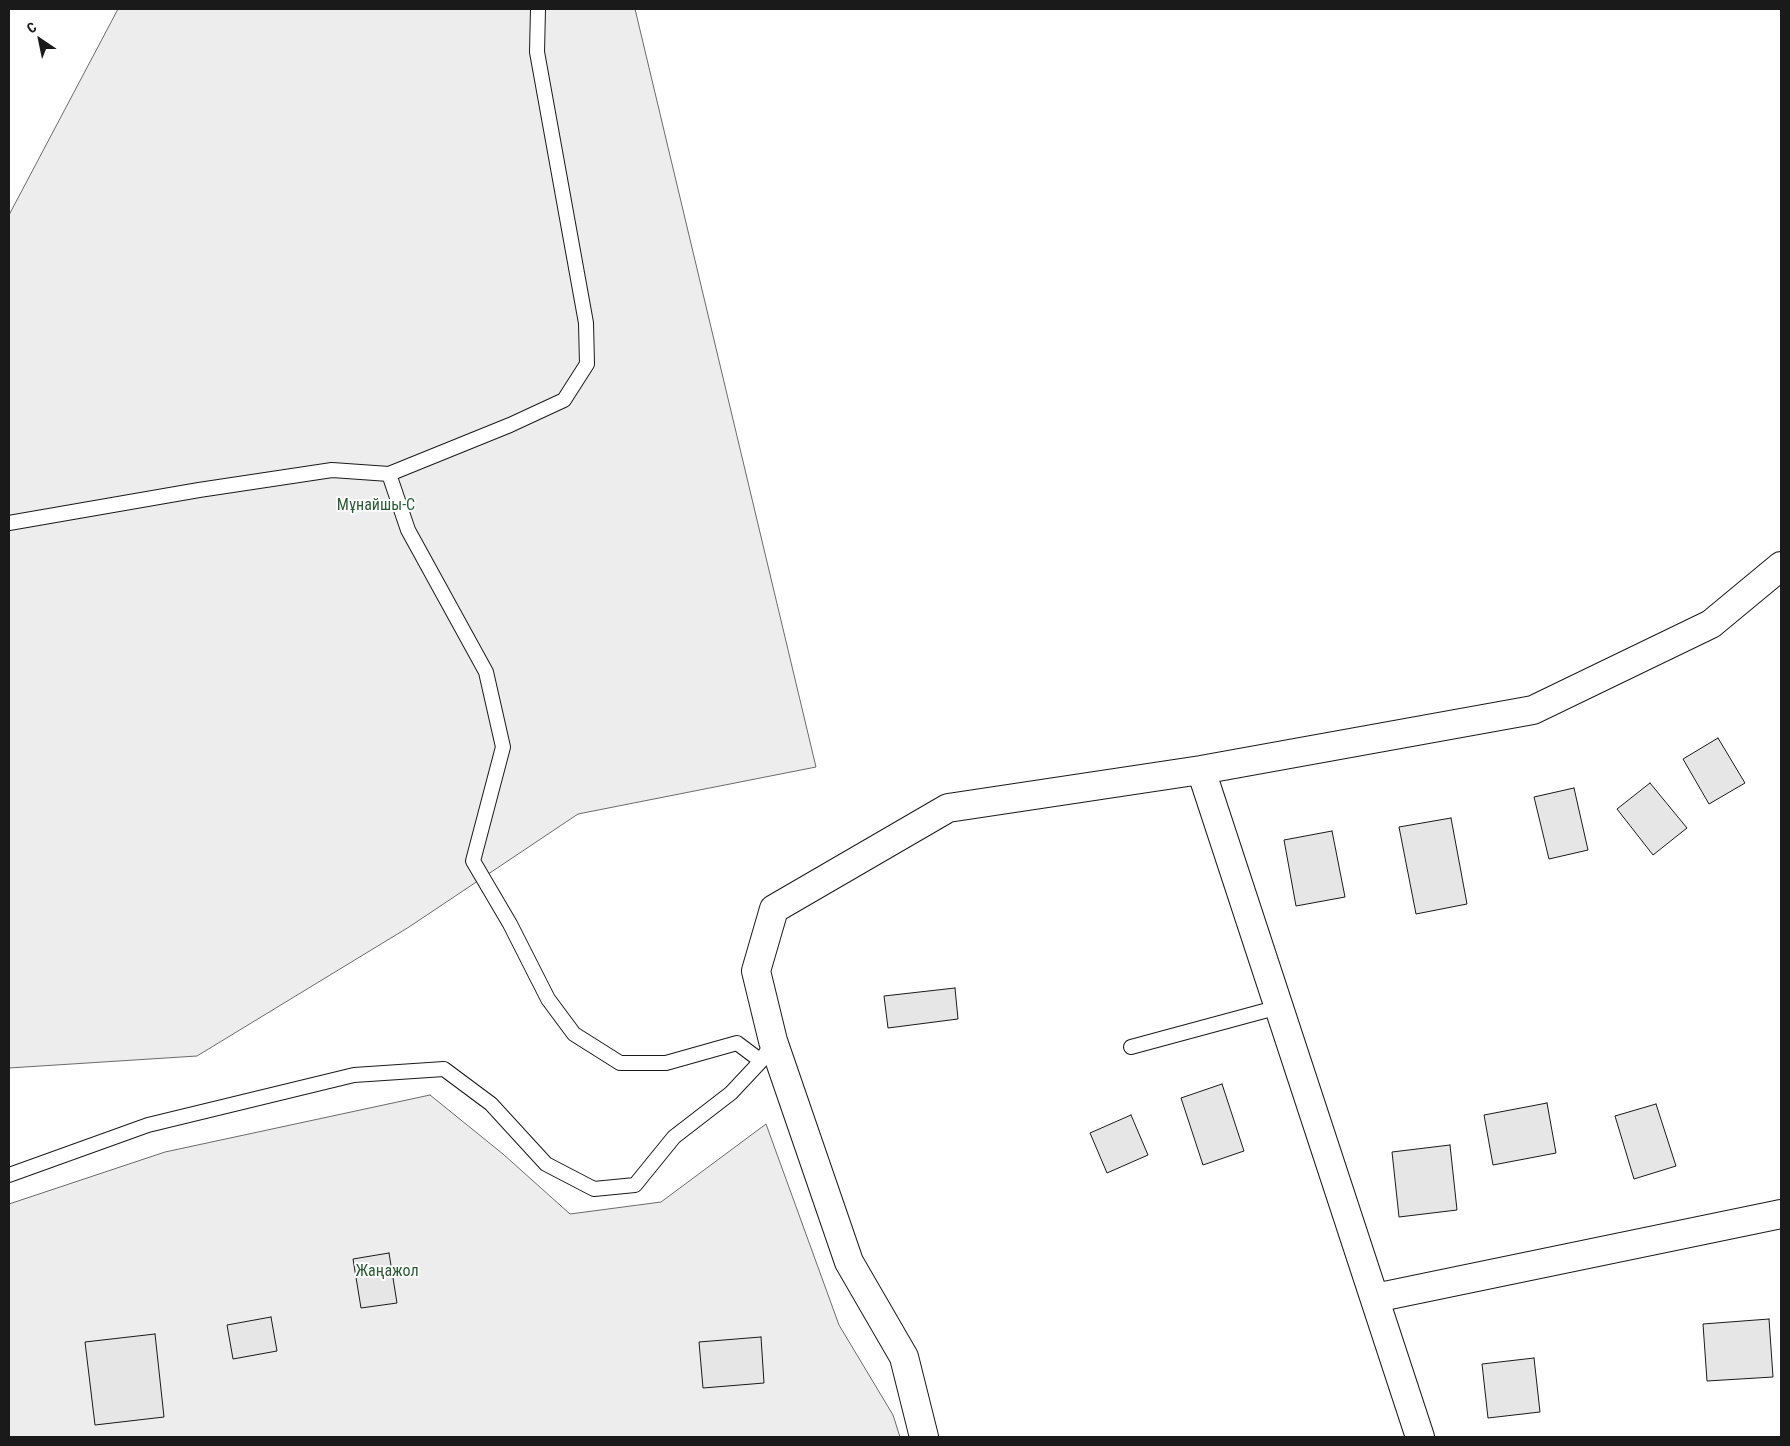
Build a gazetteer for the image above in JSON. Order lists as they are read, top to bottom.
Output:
{
  "parks": ["Мұнайшы-С", "Жаңажол"],
  "north": "top left"
}
